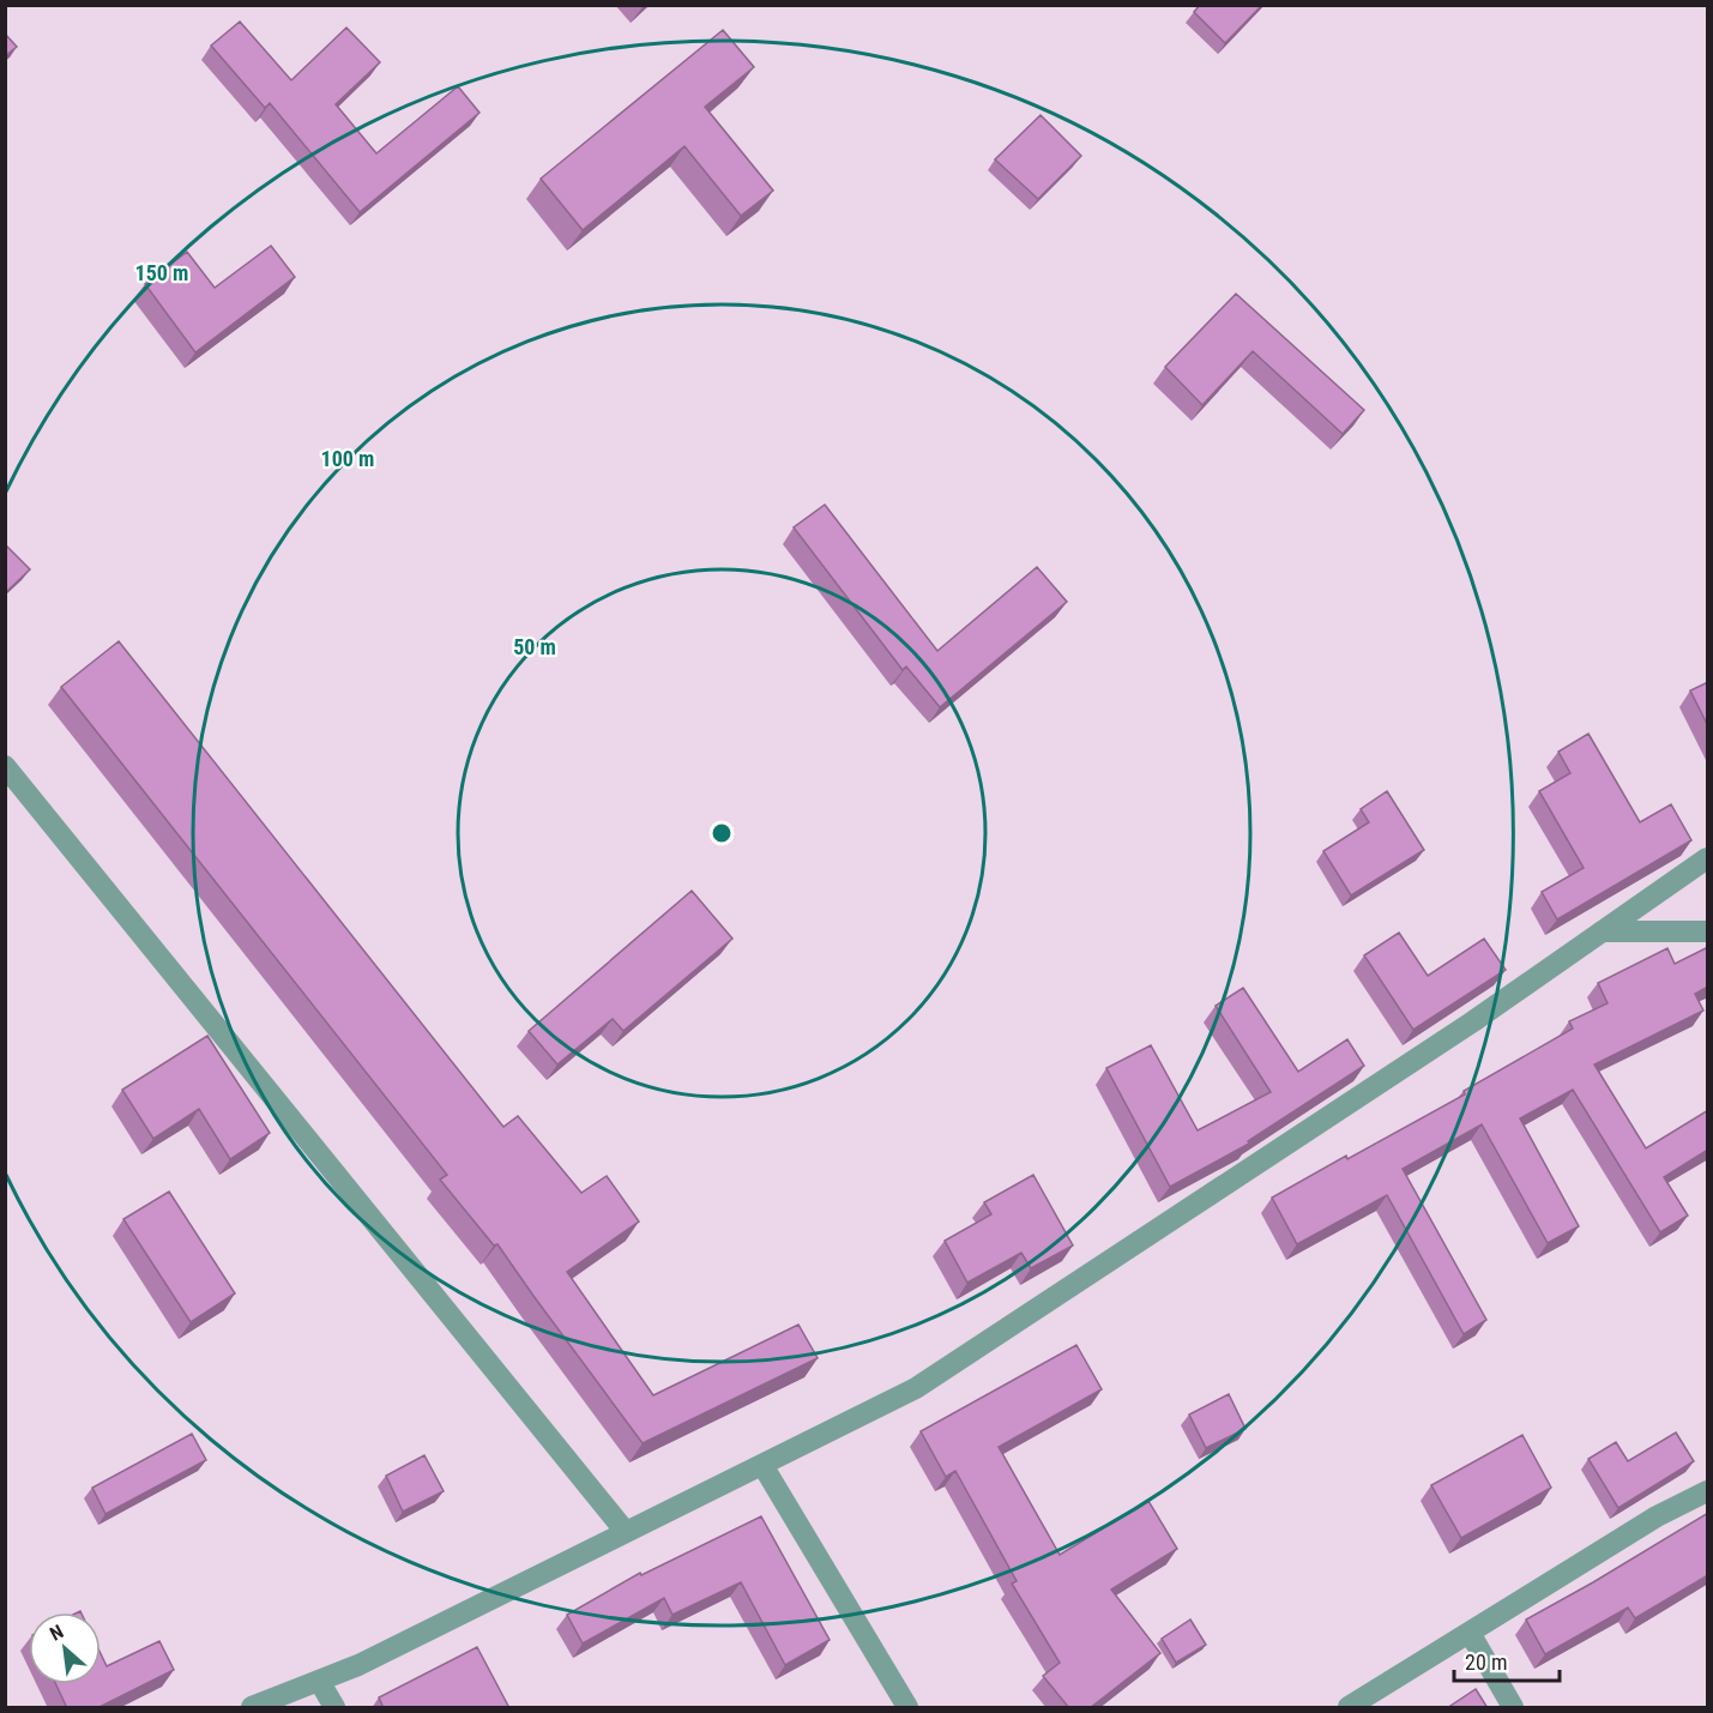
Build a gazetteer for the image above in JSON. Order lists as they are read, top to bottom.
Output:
{
  "scale_bar": "20 m",
  "north": "top left",
  "rings": ["150 m", "100 m", "50 m"]
}
